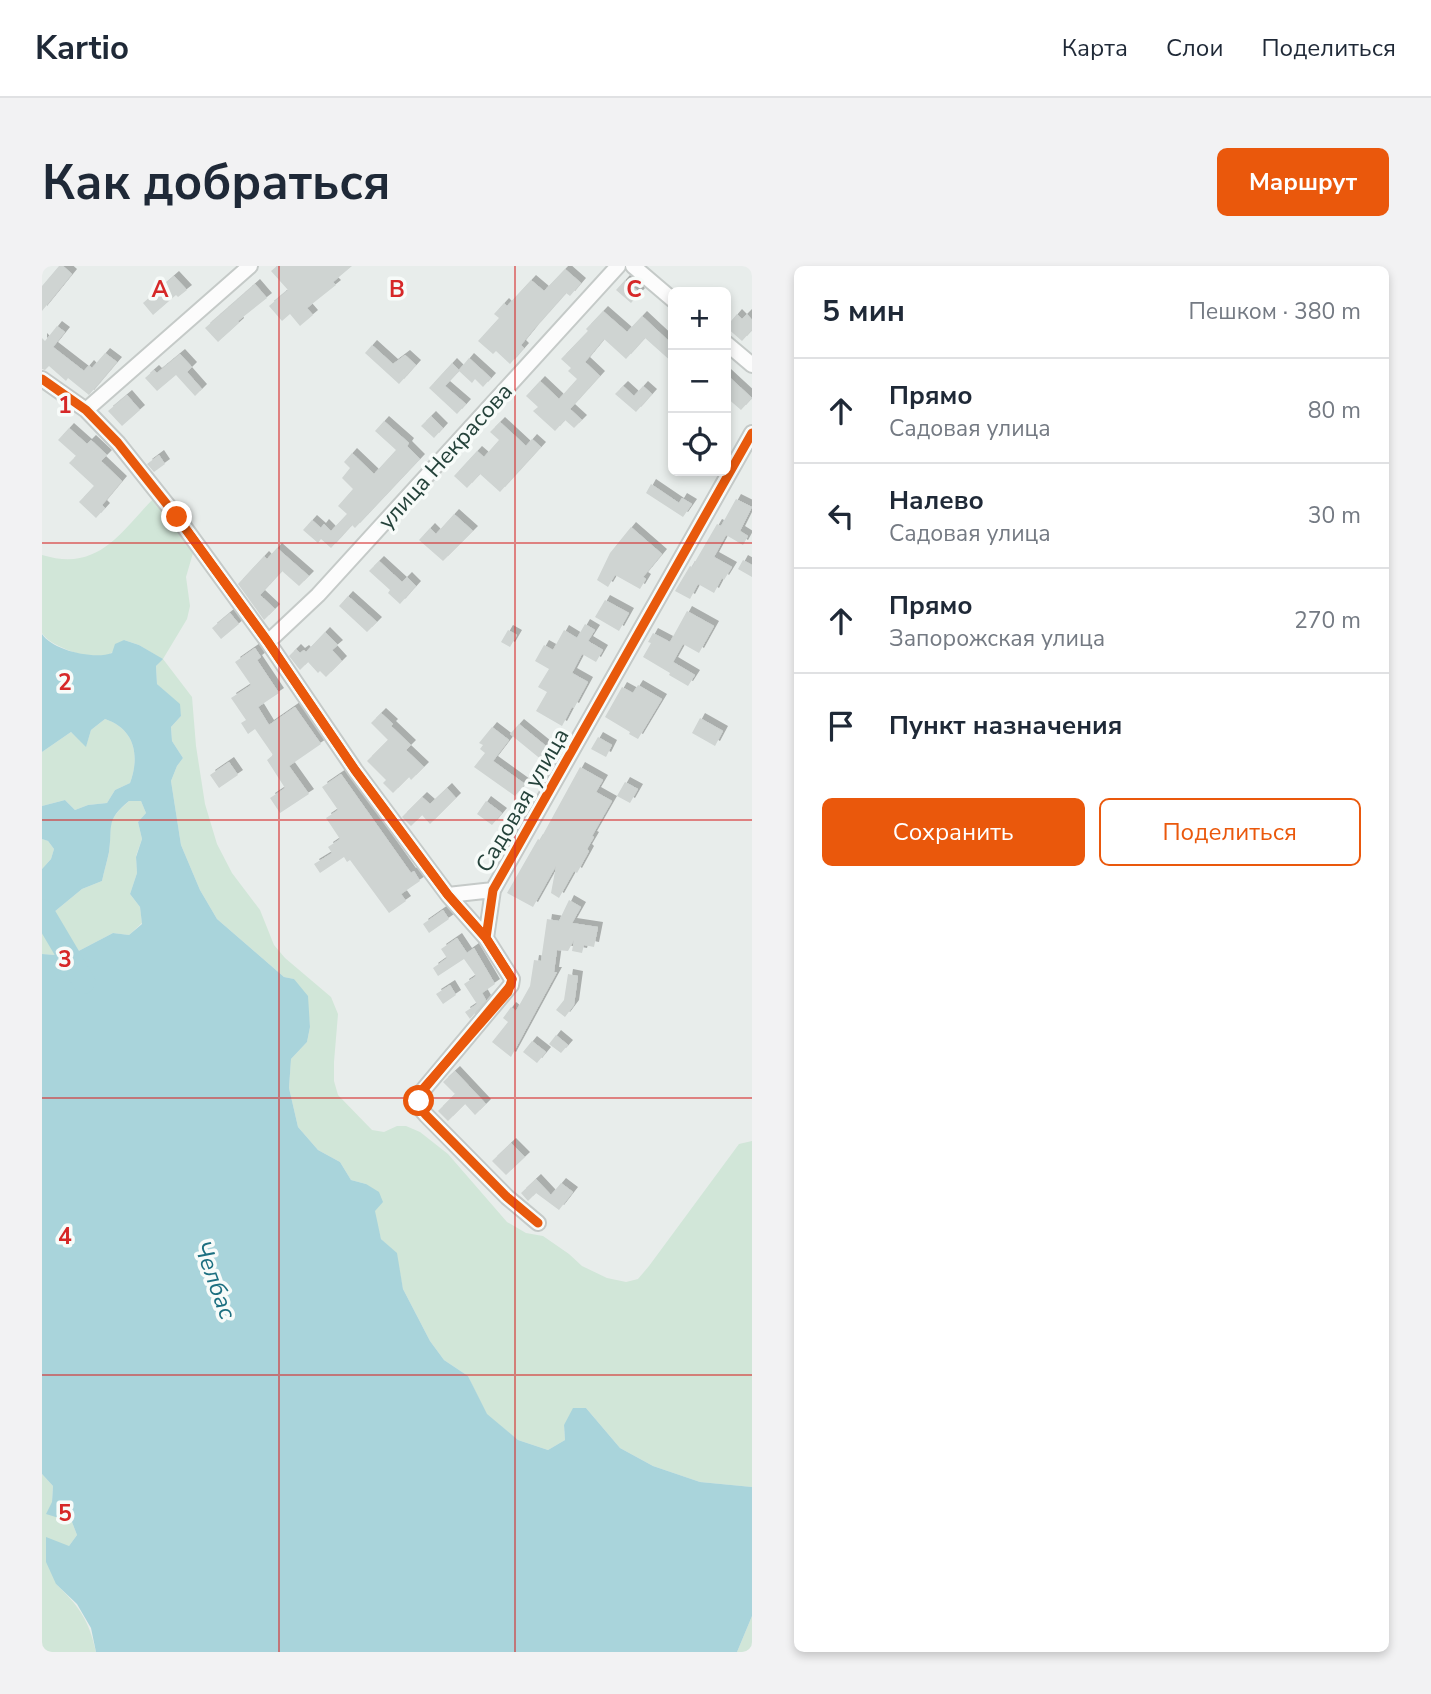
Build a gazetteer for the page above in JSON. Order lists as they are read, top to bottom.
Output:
{
  "streets": {
    "street": ["улица Некрасова", "Садовая улица"]
  },
  "water": ["Челбас"],
  "page": {
    "header": "Kartio",
    "nav": ["Карта", "Слои", "Поделиться"],
    "buttons": [
      "Маршрут",
      ["Сохранить", "Поделиться"]
    ],
    "title": "Как добраться",
    "heading": ["5 мин", "Пешком · 380 m"],
    "map_buttons": ["+", "−"],
    "list": [
      ["Прямо", "Садовая улица", "80 m"],
      ["Налево", "Садовая улица", "30 m"],
      ["Прямо", "Запорожская улица", "270 m"],
      "Пункт назначения"
    ]
  },
  "grid": {
    "columns": ["A", "B", "C"],
    "rows": [
      "1",
      "2",
      "3",
      "4",
      "5"
    ]
  }
}
